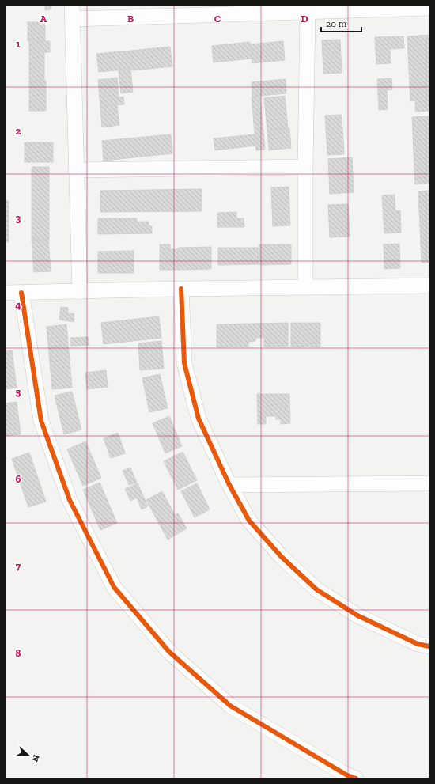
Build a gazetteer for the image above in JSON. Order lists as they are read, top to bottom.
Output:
{
  "scale_bar": "20 m",
  "north": "right",
  "grid": {
    "columns": [
      "A",
      "B",
      "C",
      "D"
    ],
    "rows": [
      "1",
      "2",
      "3",
      "4",
      "5",
      "6",
      "7",
      "8"
    ]
  }
}
